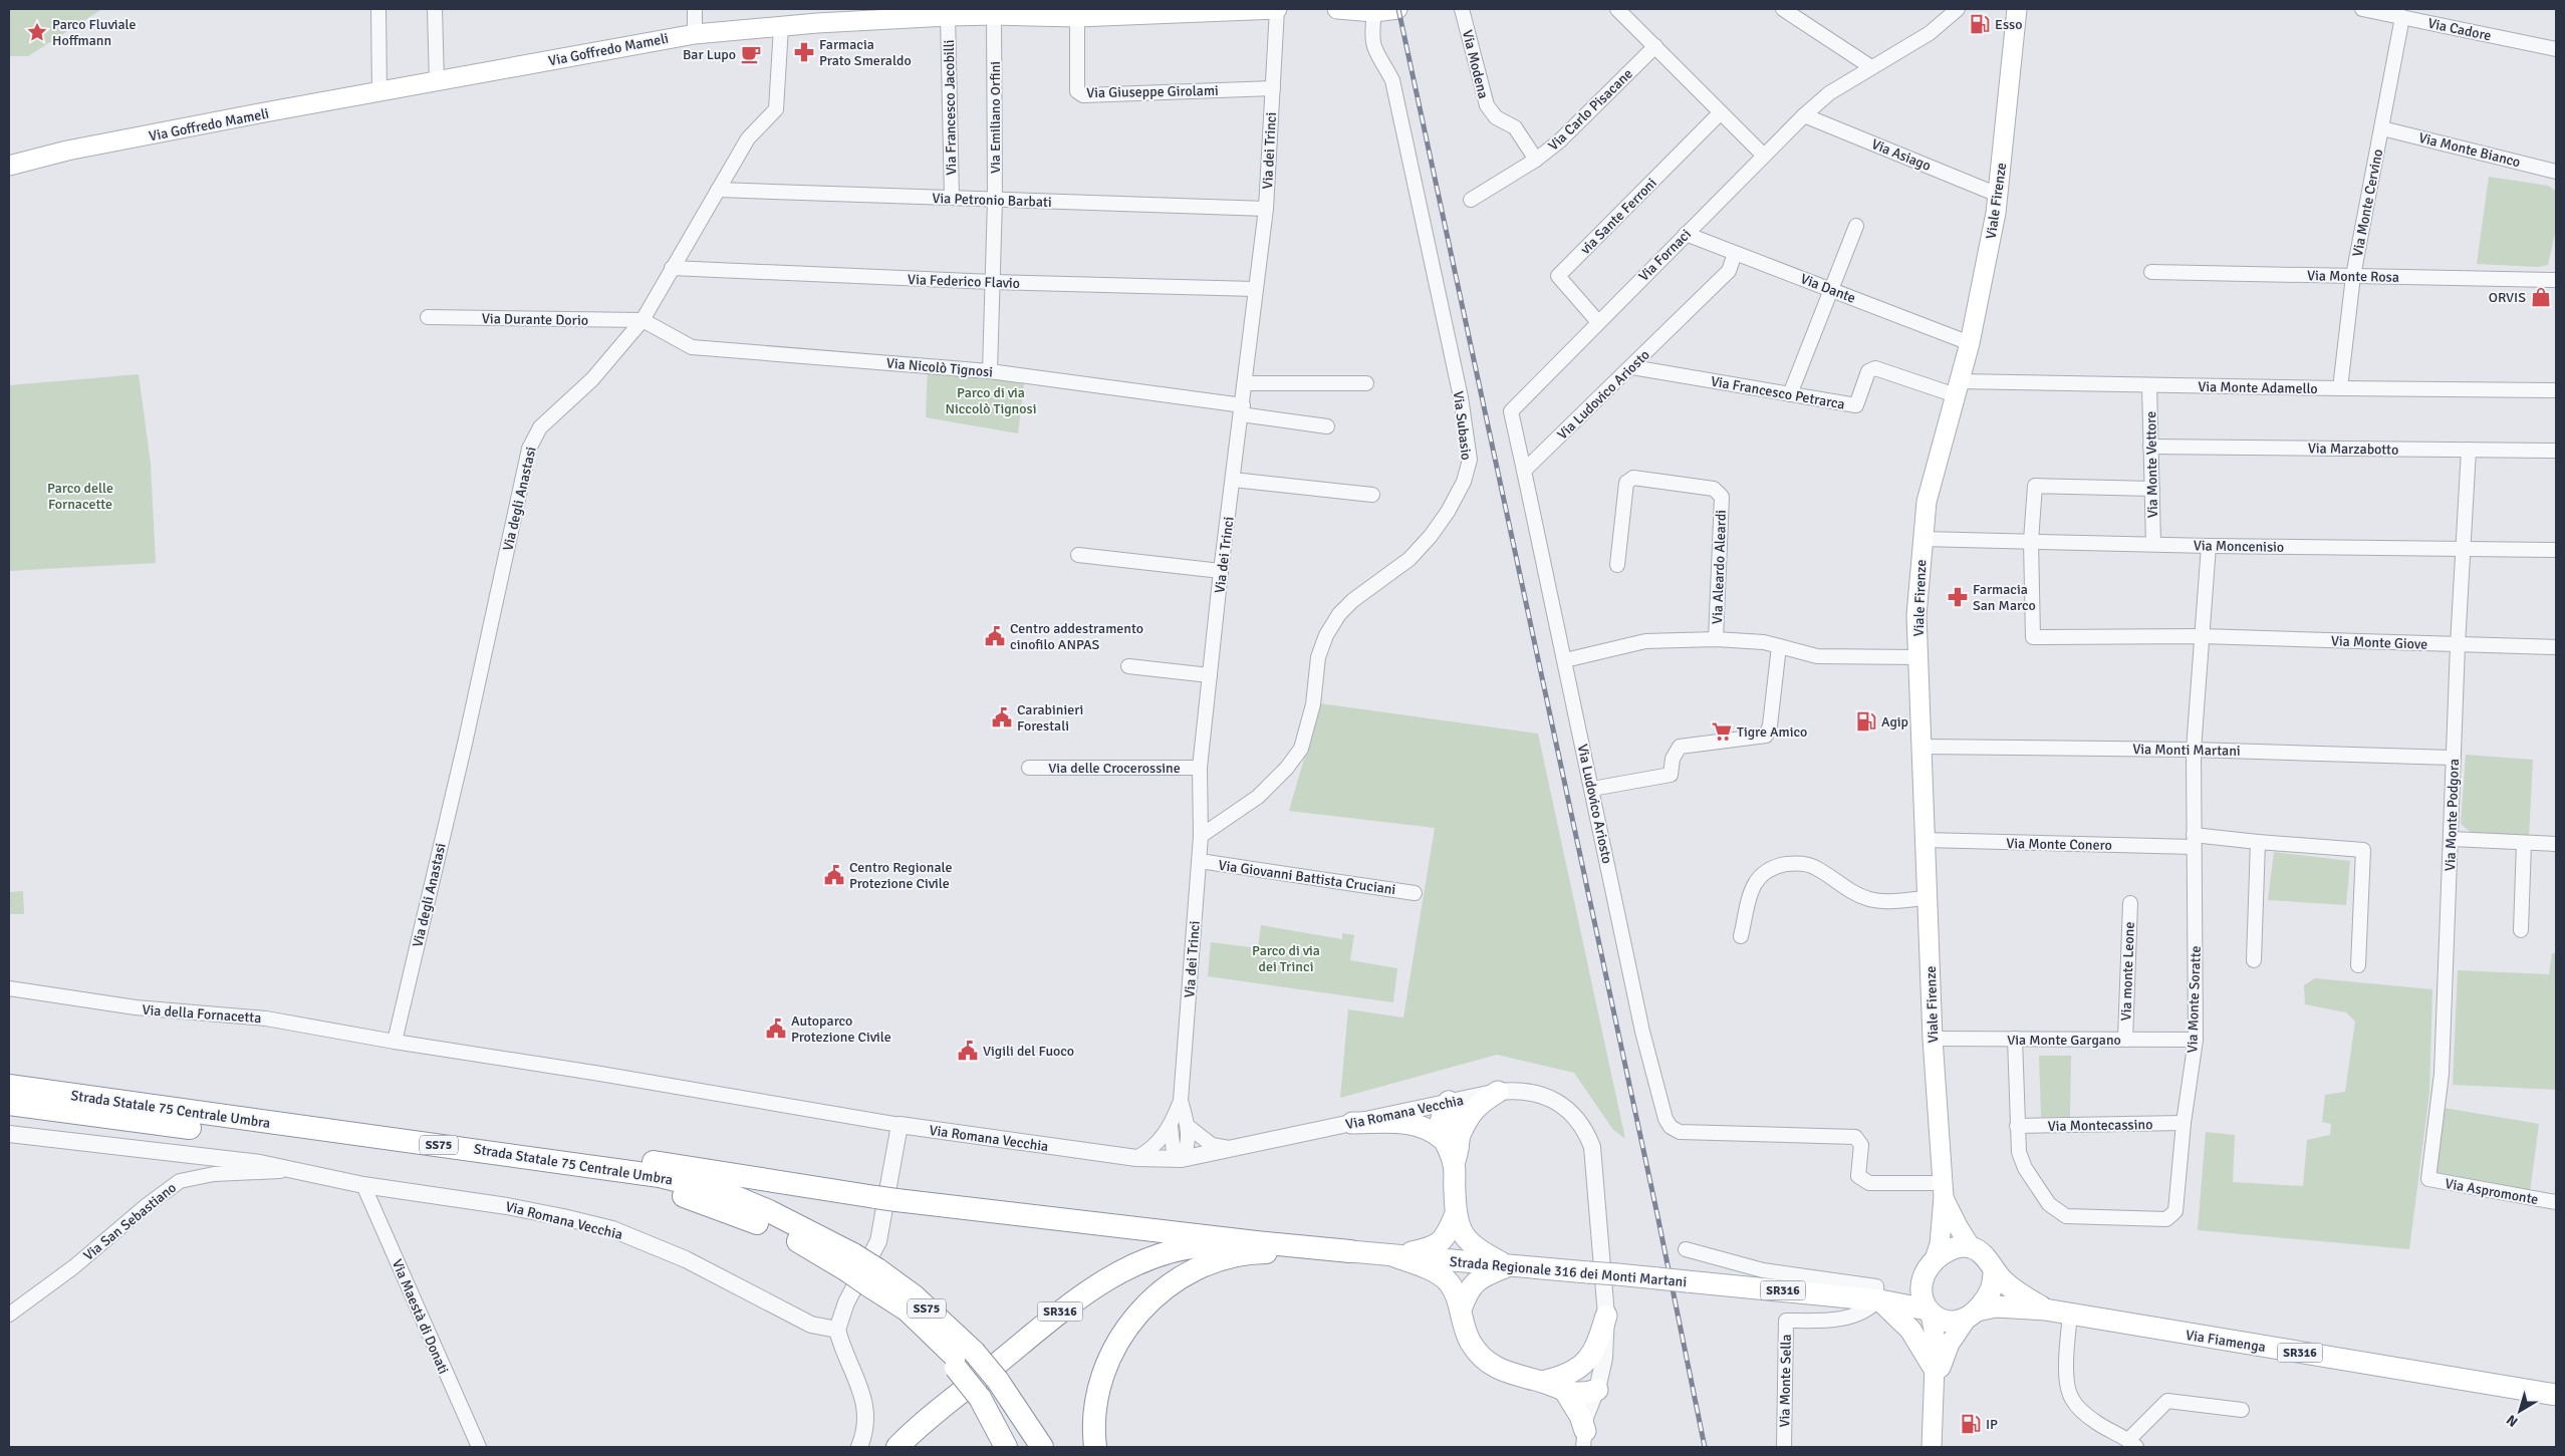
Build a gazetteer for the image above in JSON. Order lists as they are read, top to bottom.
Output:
{
  "streets": {
    "highway": [
      "Strada Statale 75 Centrale Umbra",
      "SS75",
      "Strada Regionale 316 dei Monti Martani",
      "SR316"
    ],
    "main road": ["Via Goffredo Mameli", "Viale Firenze", "Via Fiamenga"],
    "street": [
      "Via Cadore",
      "Via Modena",
      "Via Giuseppe Girolami",
      "Via Francesco Jacobilli",
      "Via Carlo Pisacane",
      "Via Emiliano Orfini",
      "Via Monte Bianco",
      "Via dei Trinci",
      "Via Asiago",
      "Via Petronio Barbati",
      "Via Monte Cervino",
      "via Sante Ferroni",
      "Via Fornaci",
      "Via Monte Rosa",
      "Via Federico Flavio",
      "Via Dante",
      "Via Durante Dorio",
      "Via Nicolò Tignosi",
      "Via Monte Adamello",
      "Via Francesco Petrarca",
      "Via Ludovico Ariosto",
      "Via Subasio",
      "Via Marzabotto",
      "Via Monte Vettore",
      "Via degli Anastasi",
      "Via Moncenisio",
      "Via Aleardo Aleardi",
      "Via Monte Giove",
      "Via Monti Martani",
      "Via delle Crocerossine",
      "Via Monte Podgora",
      "Via Monte Conero",
      "Via Giovanni Battista Cruciani",
      "Via monte Leone",
      "Via Monte Soratte",
      "Via della Fornacetta",
      "Via Monte Gargano",
      "Via Romana Vecchia",
      "Via Montecassino",
      "Via Aspromonte",
      "Via San Sebastiano",
      "Via Maestà di Donati",
      "Via Monte Sella"
    ]
  },
  "crossings": [
    ["Via Cadore", "Via Monte Cervino"],
    ["Via Goffredo Mameli", "Via Giuseppe Girolami"],
    ["Via Goffredo Mameli", "Via Francesco Jacobilli"],
    ["Via Goffredo Mameli", "Via Emiliano Orfini"],
    ["Via Goffredo Mameli", "Via dei Trinci"],
    ["Via Goffredo Mameli", "Via degli Anastasi"],
    ["Via Modena", "Via Carlo Pisacane"],
    ["Via Giuseppe Girolami", "Via dei Trinci"],
    ["Via Francesco Jacobilli", "Via Petronio Barbati"],
    ["Via Emiliano Orfini", "Via Petronio Barbati"],
    ["Via Emiliano Orfini", "Via Federico Flavio"],
    ["Via Emiliano Orfini", "Via Nicolò Tignosi"],
    ["Via Monte Bianco", "Via Monte Cervino"],
    ["Via dei Trinci", "Via Petronio Barbati"],
    ["Via dei Trinci", "Via Federico Flavio"],
    ["Via dei Trinci", "Via Nicolò Tignosi"],
    ["Via dei Trinci", "Via Subasio"],
    ["Via dei Trinci", "Via delle Crocerossine"],
    ["Via dei Trinci", "Via Giovanni Battista Cruciani"],
    ["Via dei Trinci", "Via Romana Vecchia"],
    ["Via Asiago", "Viale Firenze"],
    ["Via Asiago", "Via Fornaci"],
    ["Via Petronio Barbati", "Via degli Anastasi"],
    ["Viale Firenze", "Via Dante"],
    ["Viale Firenze", "Via Monte Adamello"],
    ["Viale Firenze", "Via Francesco Petrarca"],
    ["Viale Firenze", "Via Ludovico Ariosto"],
    ["Viale Firenze", "Via Moncenisio"],
    ["Viale Firenze", "Via Monti Martani"],
    ["Viale Firenze", "Via Monte Conero"],
    ["Viale Firenze", "Via Monte Gargano"],
    ["Viale Firenze", "Strada Regionale 316 dei Monti Martani"],
    ["Viale Firenze", "SR316"],
    ["Viale Firenze", "Via Fiamenga"],
    ["Via Monte Cervino", "Via Monte Rosa"],
    ["Via Monte Cervino", "Via Monte Adamello"],
    ["via Sante Ferroni", "Via Fornaci"],
    ["Via Fornaci", "Via Dante"],
    ["Via Fornaci", "Via Ludovico Ariosto"],
    ["Via Federico Flavio", "Via degli Anastasi"],
    ["Via Dante", "Via Ludovico Ariosto"],
    ["Via Durante Dorio", "Via Nicolò Tignosi"],
    ["Via Durante Dorio", "Via degli Anastasi"],
    ["Via Nicolò Tignosi", "Via degli Anastasi"],
    ["Via Monte Adamello", "Via Francesco Petrarca"],
    ["Via Monte Adamello", "Via Monte Vettore"],
    ["Via Francesco Petrarca", "Via Ludovico Ariosto"],
    ["Via Marzabotto", "Via Monte Vettore"],
    ["Via Marzabotto", "Via Monte Podgora"],
    ["Via Monte Vettore", "Via Moncenisio"],
    ["Via degli Anastasi", "Via della Fornacetta"],
    ["Via degli Anastasi", "Via Romana Vecchia"],
    ["Via Moncenisio", "Via Monte Giove"],
    ["Via Moncenisio", "Via Monte Podgora"],
    ["Via Monte Giove", "Via Monte Podgora"],
    ["Via Monti Martani", "Via Monte Podgora"],
    ["Via Monti Martani", "Via Monte Soratte"],
    ["Via Monte Podgora", "Via Aspromonte"],
    ["Via Monte Conero", "Via Monte Soratte"],
    ["Via monte Leone", "Via Monte Gargano"],
    ["Via Monte Soratte", "Via Monte Gargano"],
    ["Via Monte Soratte", "Via Montecassino"],
    ["Via della Fornacetta", "Via Romana Vecchia"],
    ["Strada Statale 75 Centrale Umbra", "SR316"],
    ["Via Romana Vecchia", "Via San Sebastiano"],
    ["Via Romana Vecchia", "Via Maestà di Donati"],
    ["Strada Regionale 316 dei Monti Martani", "SR316"],
    ["Strada Regionale 316 dei Monti Martani", "Via Fiamenga"],
    ["Strada Regionale 316 dei Monti Martani", "Via Monte Sella"],
    ["SR316", "Via Fiamenga"]
  ],
  "parks": ["Parco di via Niccolò Tignosi", "Parco delle Fornacette", "Parco di via dei Trinci"],
  "places": {
    "fuel station": ["Esso", "Agip", "IP"],
    "place": ["Parco Fluviale Hoffmann"],
    "pharmacy": ["Farmacia Prato Smeraldo", "Farmacia San Marco"],
    "cafe": ["Bar Lupo"],
    "shop": ["ORVIS"],
    "public building": [
      "Centro addestramento cinofilo ANPAS",
      "Carabinieri Forestali",
      "Centro Regionale Protezione Civile",
      "Autoparco Protezione Civile",
      "Vigili del Fuoco"
    ],
    "supermarket": ["Tigre Amico"]
  },
  "north": "bottom left"
}
